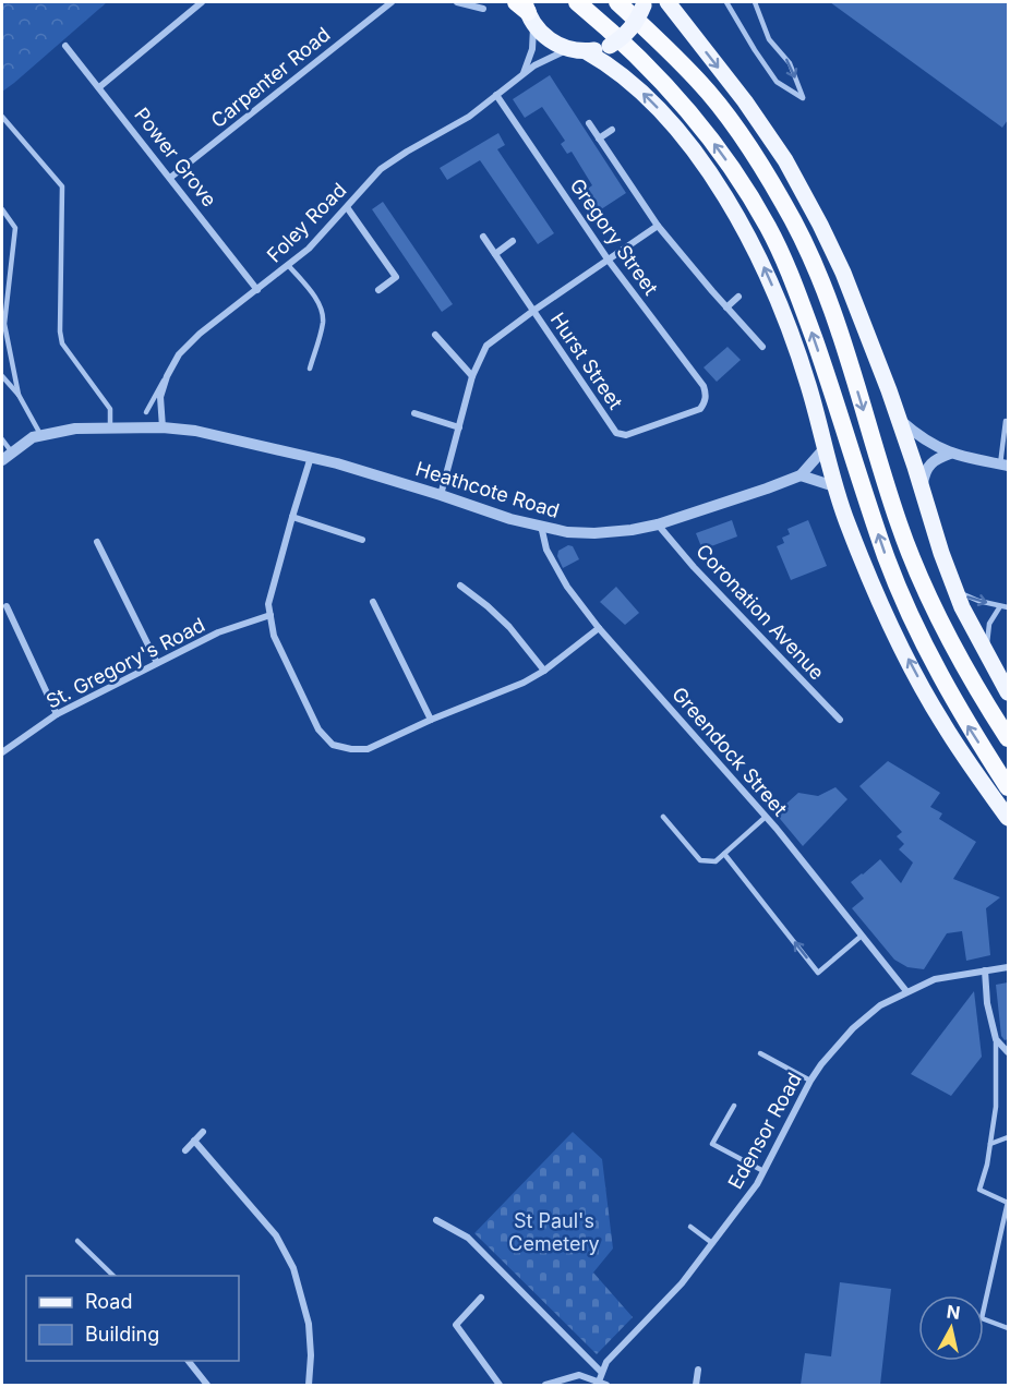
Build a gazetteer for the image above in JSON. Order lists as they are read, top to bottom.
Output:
{
  "streets": {
    "street": [
      "Carpenter Road",
      "Power Grove",
      "Foley Road",
      "Gregory Street",
      "Hurst Street",
      "Heathcote Road",
      "Coronation Avenue",
      "St. Gregory's Road",
      "Greendock Street",
      "Edensor Road"
    ]
  },
  "crossings": [
    ["Carpenter Road", "Power Grove"],
    ["Power Grove", "Foley Road"],
    ["Foley Road", "Gregory Street"],
    ["Foley Road", "Heathcote Road"],
    ["Gregory Street", "Hurst Street"],
    ["Heathcote Road", "Coronation Avenue"],
    ["Heathcote Road", "Greendock Street"],
    ["Greendock Street", "Edensor Road"]
  ],
  "parks": ["St Paul's Cemetery"],
  "legend": ["Road", "Building"],
  "north": "top"
}
